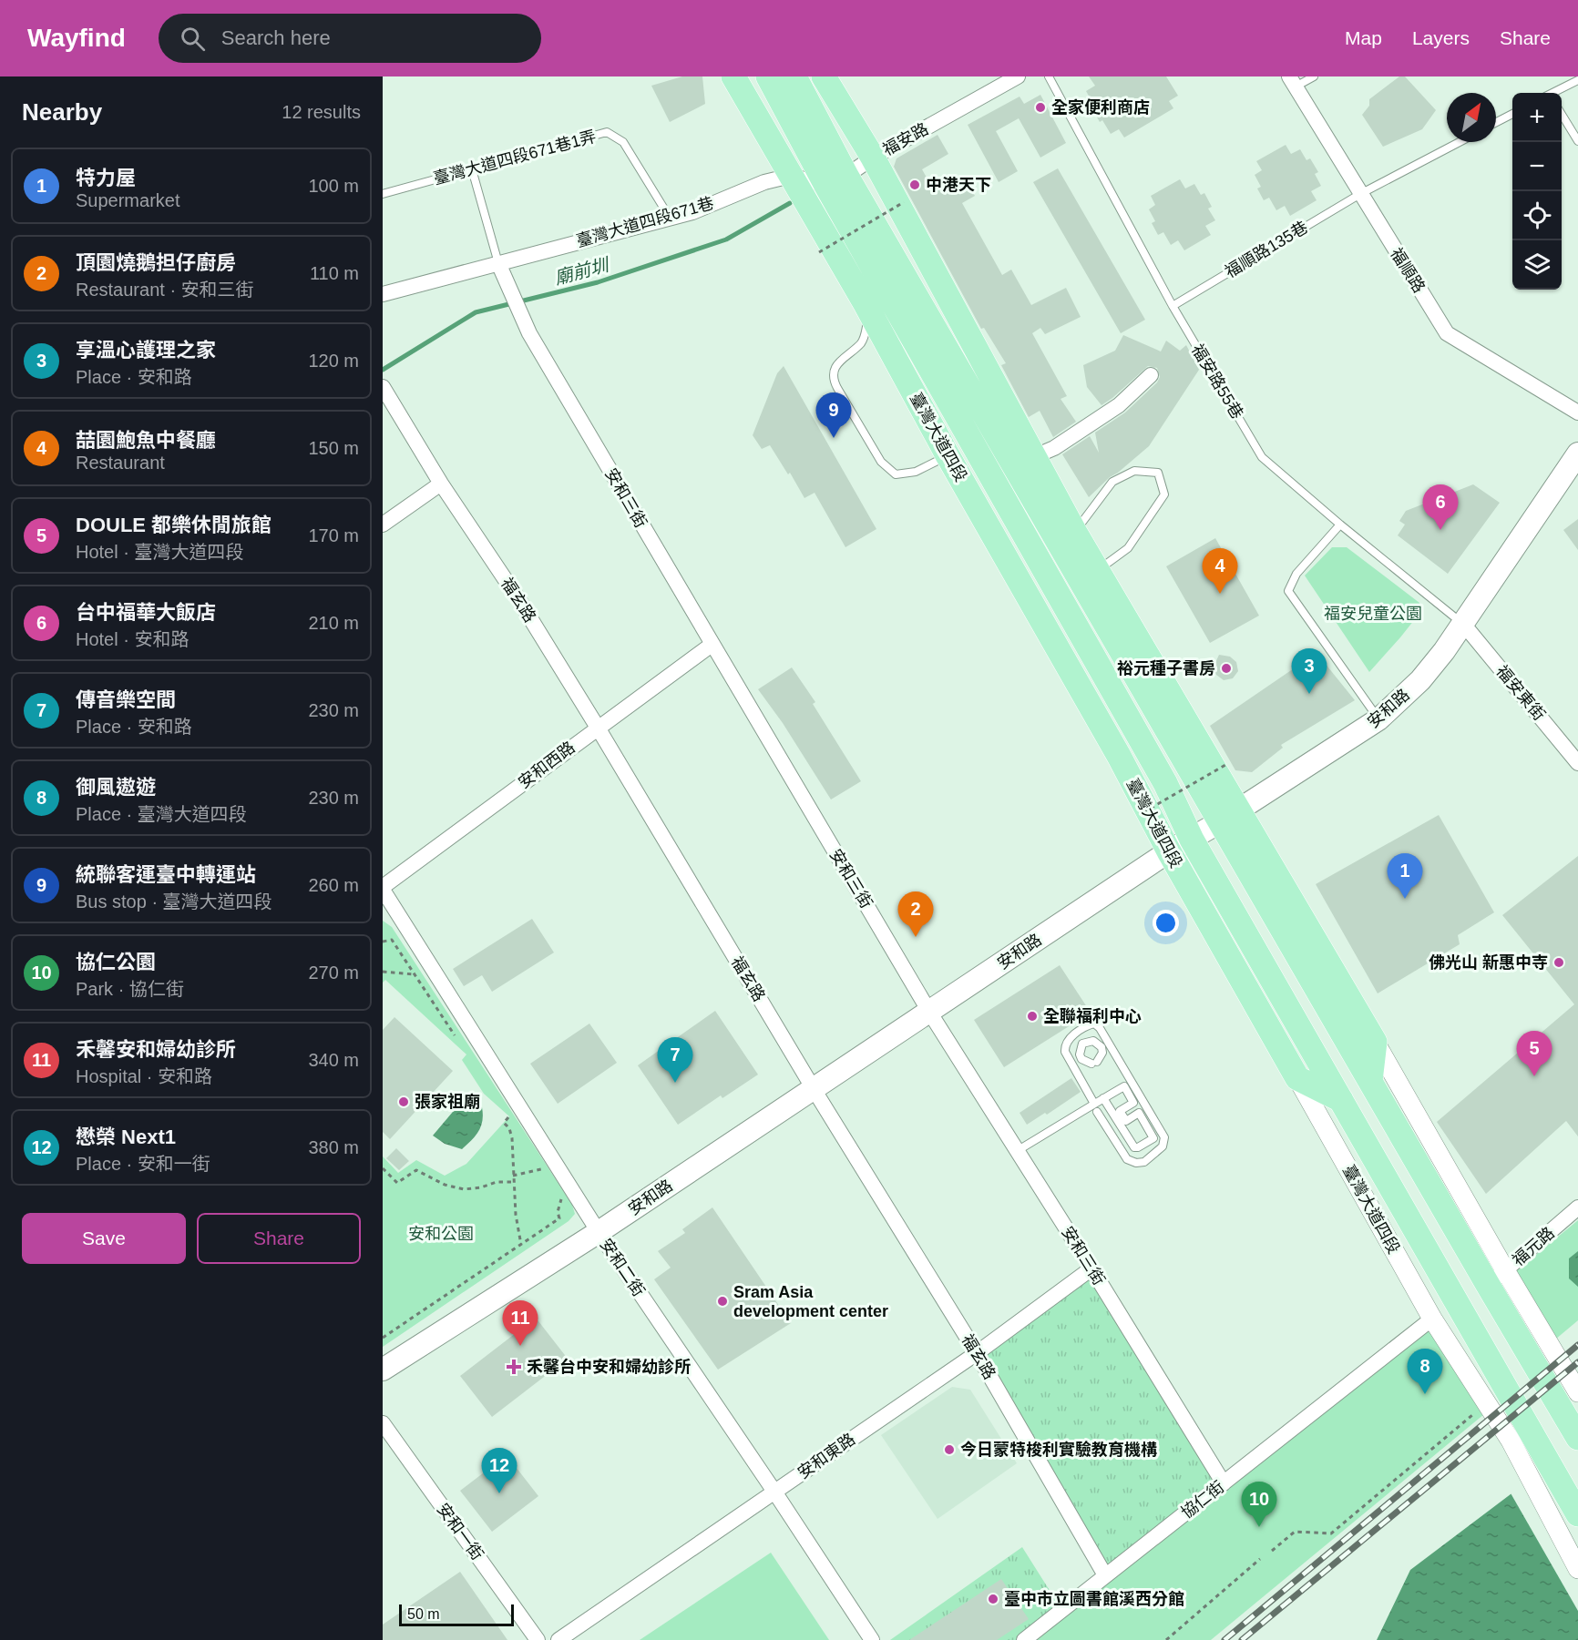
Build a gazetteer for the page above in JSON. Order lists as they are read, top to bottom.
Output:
{
  "streets": {
    "main road": ["臺灣大道四段", "安和路"],
    "street": [
      "福安路",
      "臺灣大道四段671巷",
      "福順路",
      "安和三街",
      "福玄路",
      "福安東街",
      "安和西路",
      "福元路",
      "安和二街",
      "安和東路",
      "協仁街",
      "安和一街"
    ],
    "lane": ["臺灣大道四段671巷1弄", "福順路135巷", "福安路55巷"]
  },
  "crossings": [
    ["福安路", "臺灣大道四段"],
    ["臺灣大道四段671巷1弄", "臺灣大道四段671巷"],
    ["臺灣大道四段671巷", "臺灣大道四段"],
    ["臺灣大道四段671巷", "安和三街"],
    ["福順路135巷", "福順路"],
    ["福順路135巷", "福安路55巷"],
    ["福安路55巷", "福安東街"],
    ["福安路55巷", "安和路"],
    ["臺灣大道四段", "安和路"],
    ["臺灣大道四段", "福元路"],
    ["臺灣大道四段", "協仁街"],
    ["安和三街", "安和路"],
    ["安和三街", "安和西路"],
    ["安和三街", "安和東路"],
    ["安和三街", "協仁街"],
    ["福玄路", "安和路"],
    ["福玄路", "安和西路"],
    ["福玄路", "安和東路"],
    ["福玄路", "協仁街"],
    ["福安東街", "安和路"],
    ["安和路", "安和二街"],
    ["安和西路", "安和二街"],
    ["安和二街", "安和東路"]
  ],
  "water": ["廟前圳"],
  "parks": ["福安兒童公園", "安和公園"],
  "places": {
    "other": [
      "全家便利商店",
      "中港天下",
      "裕元種子書房",
      "佛光山 新惠中寺",
      "全聯福利中心",
      "張家祖廟",
      "Sram Asia development center",
      "今日蒙特梭利實驗教育機構",
      "臺中市立圖書館溪西分館"
    ],
    "health": ["禾馨台中安和婦幼診所"]
  },
  "scale_bar": "50 m",
  "north": "top right",
  "page": {
    "header": "Wayfind",
    "search": "Search here",
    "nav": ["Map", "Layers", "Share"],
    "heading": ["Nearby", "12 results"],
    "map_buttons": ["+", "−"],
    "list": [
      {
        "mark": "1",
        "name": "特力屋",
        "note": "Supermarket",
        "value": "100 m"
      },
      {
        "mark": "2",
        "name": "頂園燒鵝担仔廚房",
        "note": "Restaurant · 安和三街",
        "value": "110 m"
      },
      {
        "mark": "3",
        "name": "享溫心護理之家",
        "note": "Place · 安和路",
        "value": "120 m"
      },
      {
        "mark": "4",
        "name": "喆園鮑魚中餐廳",
        "note": "Restaurant",
        "value": "150 m"
      },
      {
        "mark": "5",
        "name": "DOULE 都樂休閒旅館",
        "note": "Hotel · 臺灣大道四段",
        "value": "170 m"
      },
      {
        "mark": "6",
        "name": "台中福華大飯店",
        "note": "Hotel · 安和路",
        "value": "210 m"
      },
      {
        "mark": "7",
        "name": "傳音樂空間",
        "note": "Place · 安和路",
        "value": "230 m"
      },
      {
        "mark": "8",
        "name": "御風遨遊",
        "note": "Place · 臺灣大道四段",
        "value": "230 m"
      },
      {
        "mark": "9",
        "name": "統聯客運臺中轉運站",
        "note": "Bus stop · 臺灣大道四段",
        "value": "260 m"
      },
      {
        "mark": "10",
        "name": "協仁公園",
        "note": "Park · 協仁街",
        "value": "270 m"
      },
      {
        "mark": "11",
        "name": "禾馨安和婦幼診所",
        "note": "Hospital · 安和路",
        "value": "340 m"
      },
      {
        "mark": "12",
        "name": "懋榮 Next1",
        "note": "Place · 安和一街",
        "value": "380 m"
      }
    ],
    "pins": [
      "9",
      "6",
      "4",
      "3",
      "1",
      "2",
      "5",
      "7",
      "11",
      "8",
      "12",
      "10"
    ],
    "buttons": ["Save", "Share"],
    "scale": "50 m"
  }
}
